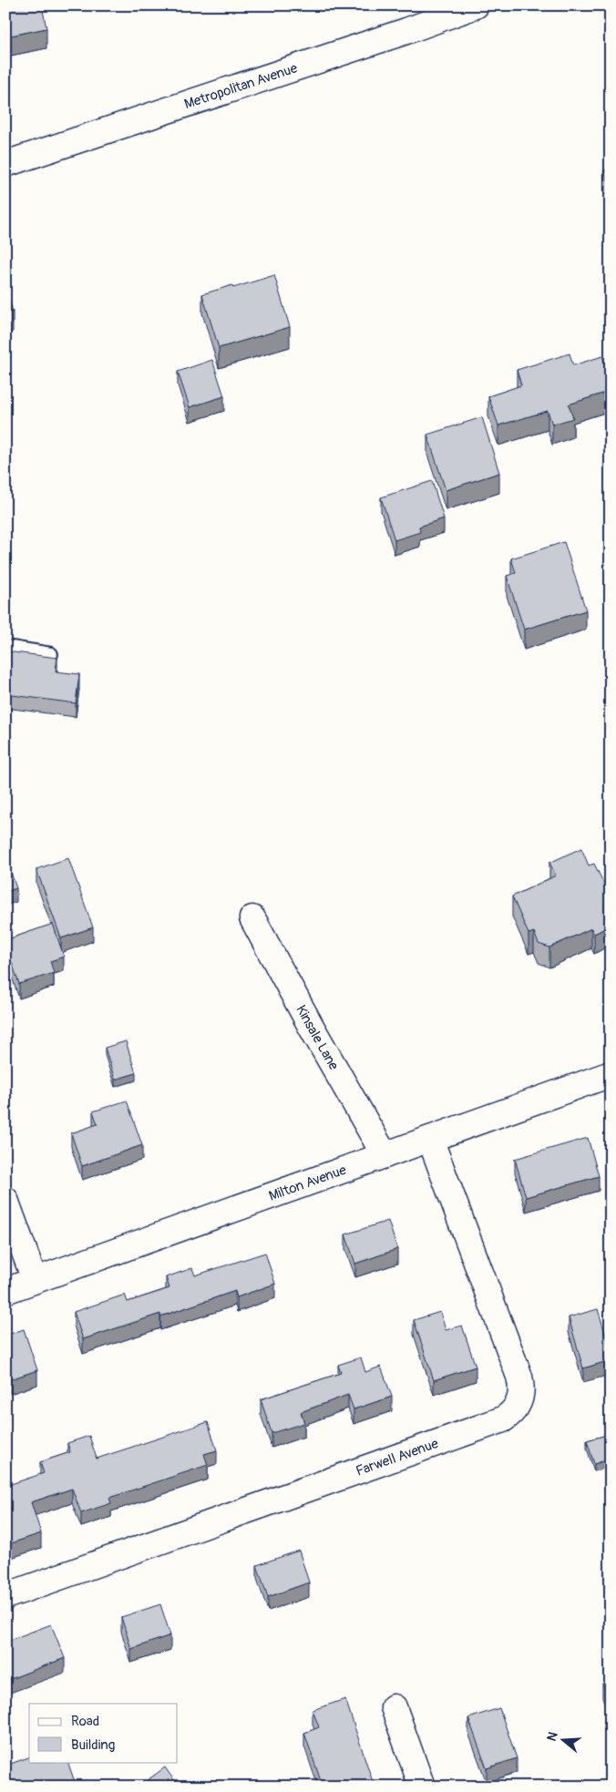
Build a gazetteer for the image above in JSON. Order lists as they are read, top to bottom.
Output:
{
  "streets": {
    "street": [
      "Metropolitan Avenue",
      "Kinsale Lane",
      "Milton Avenue",
      "Farwell Avenue"
    ]
  },
  "crossings": [
    ["Kinsale Lane", "Milton Avenue"],
    ["Milton Avenue", "Farwell Avenue"]
  ],
  "legend": ["Road", "Building"],
  "north": "left"
}
